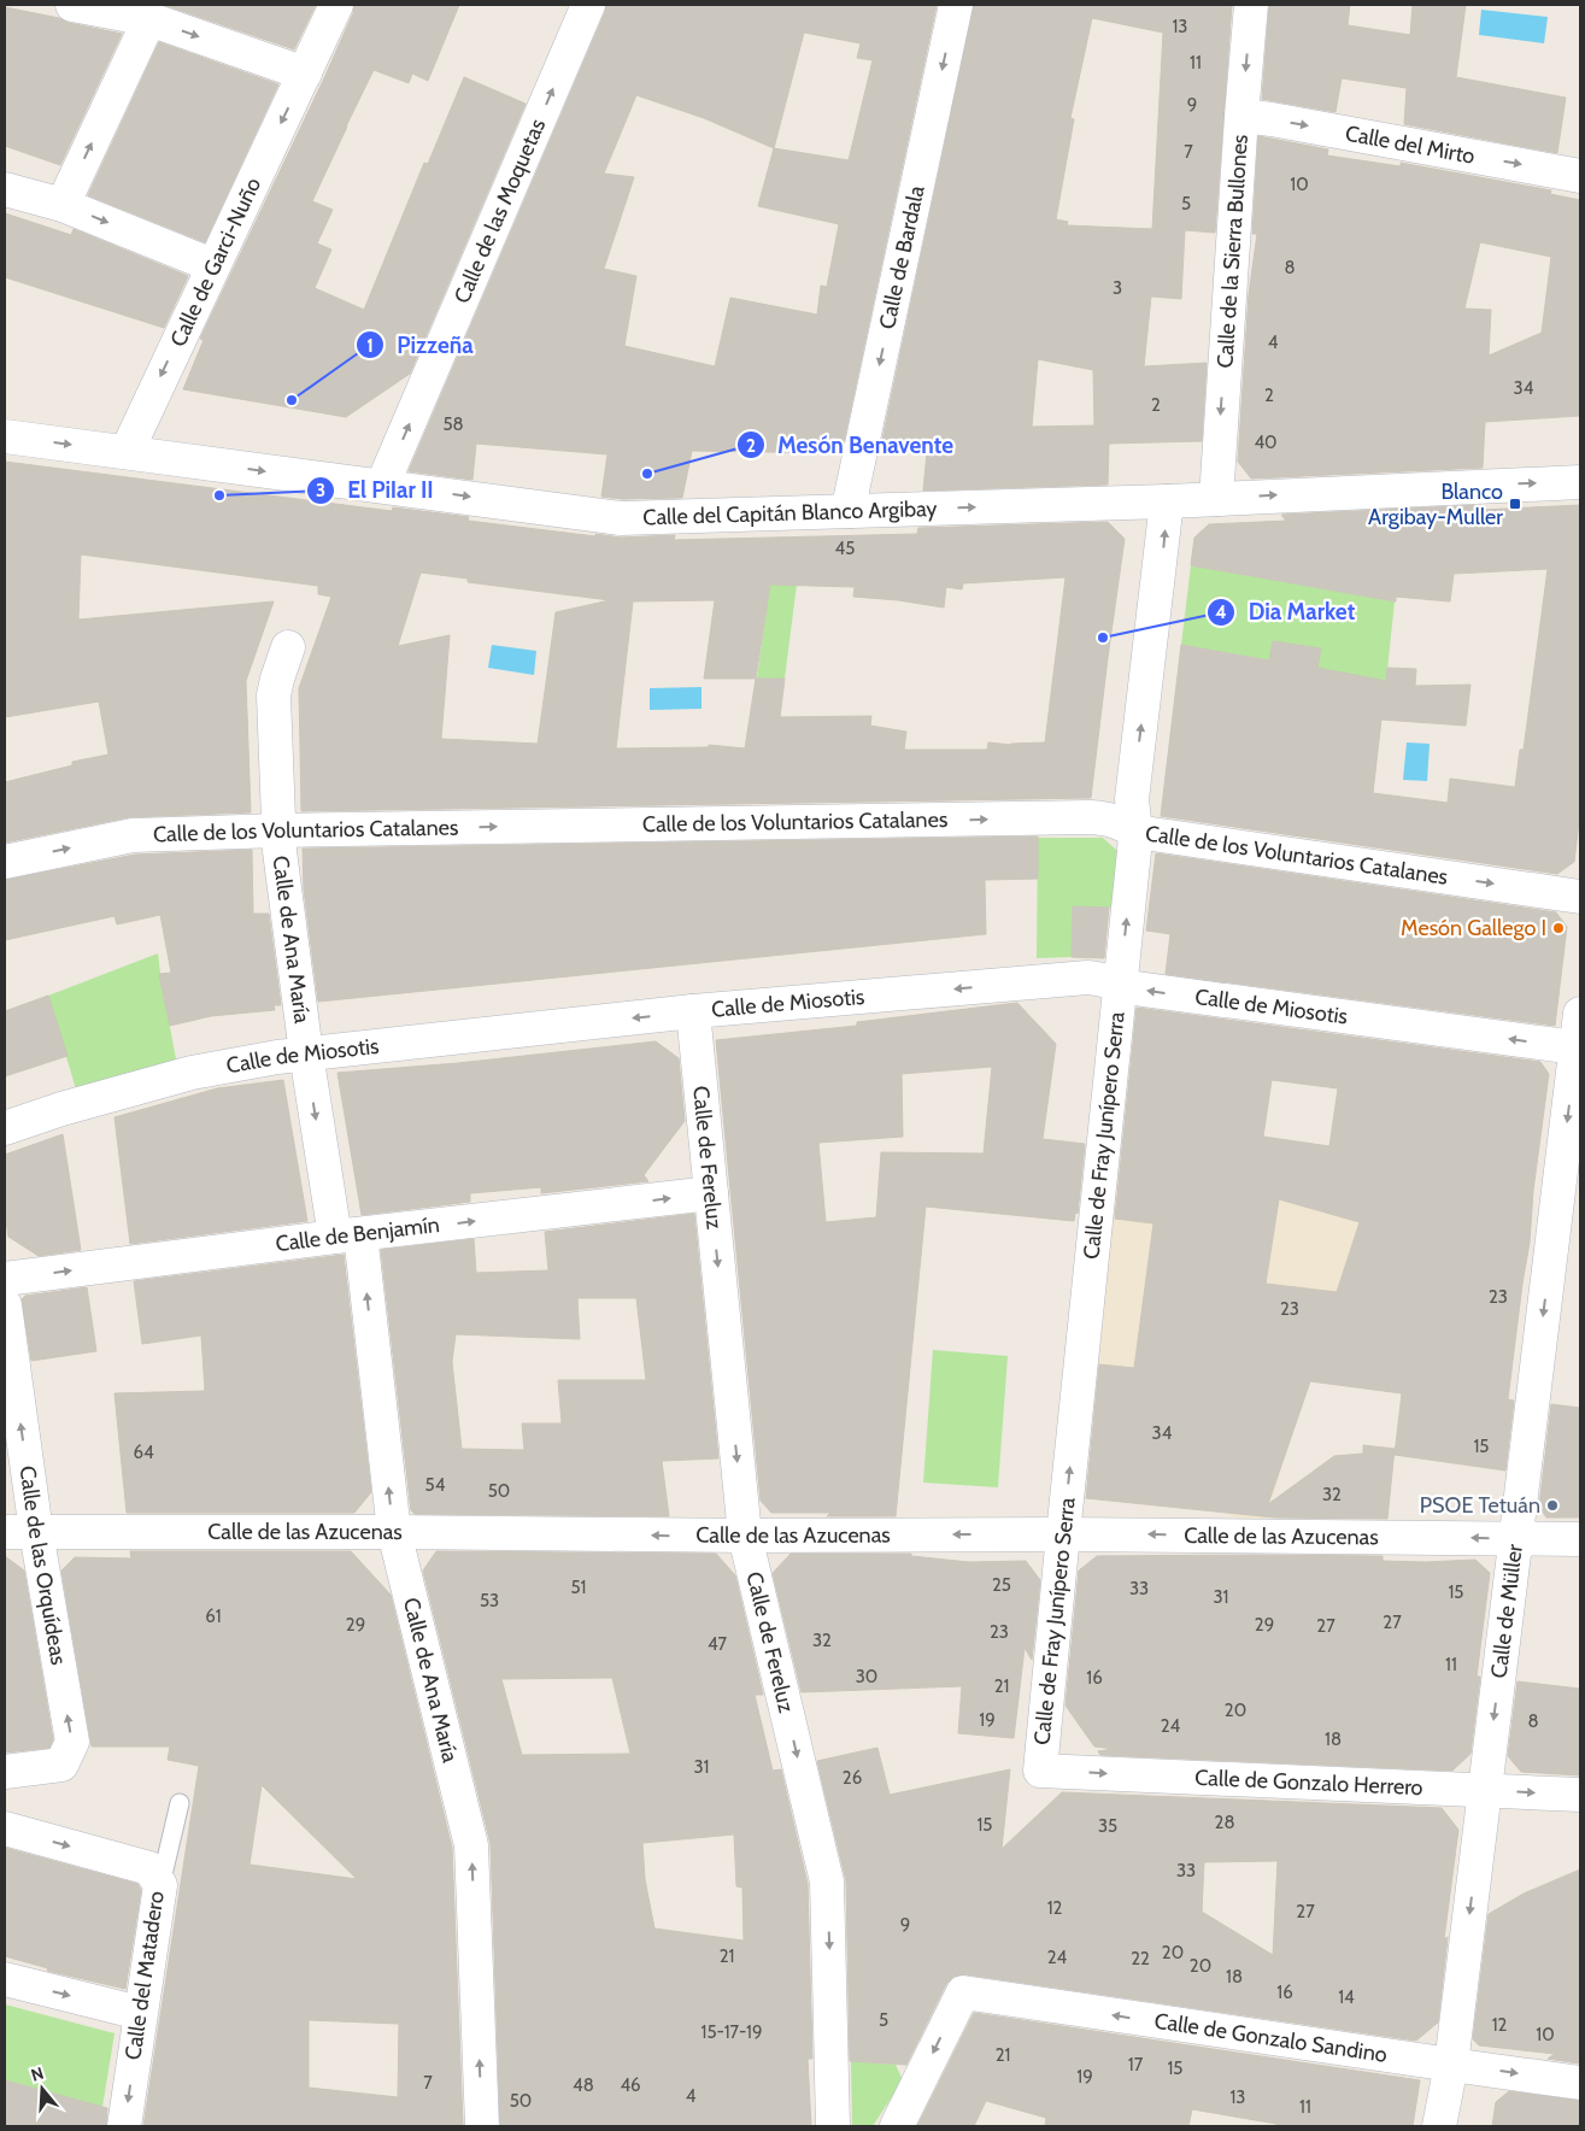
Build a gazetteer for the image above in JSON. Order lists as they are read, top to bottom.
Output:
{
  "streets": {
    "street": [
      "Calle del Mirto",
      "Calle de las Moquetas",
      "Calle de la Sierra Bullones",
      "Calle de Bardala",
      "Calle de Garci-Nuño",
      "Calle del Capitán Blanco Argibay",
      "Calle de los Voluntarios Catalanes",
      "Calle de Ana María",
      "Calle de Miosotis",
      "Calle de Fray Junípero Serra",
      "Calle de Fereluz",
      "Calle de Benjamín",
      "Calle de las Azucenas",
      "Calle de las Orquídeas",
      "Calle de Müller",
      "Calle de Gonzalo Herrero",
      "Calle del Matadero",
      "Calle de Gonzalo Sandino"
    ]
  },
  "crossings": [
    ["Calle del Mirto", "Calle de la Sierra Bullones"],
    ["Calle de las Moquetas", "Calle del Capitán Blanco Argibay"],
    ["Calle de la Sierra Bullones", "Calle del Capitán Blanco Argibay"],
    ["Calle de Bardala", "Calle del Capitán Blanco Argibay"],
    ["Calle de Garci-Nuño", "Calle del Capitán Blanco Argibay"],
    ["Calle del Capitán Blanco Argibay", "Calle de Fray Junípero Serra"],
    ["Calle de los Voluntarios Catalanes", "Calle de Ana María"],
    ["Calle de los Voluntarios Catalanes", "Calle de Fray Junípero Serra"],
    ["Calle de Ana María", "Calle de Miosotis"],
    ["Calle de Ana María", "Calle de Benjamín"],
    ["Calle de Ana María", "Calle de las Azucenas"],
    ["Calle de Miosotis", "Calle de Fray Junípero Serra"],
    ["Calle de Miosotis", "Calle de Fereluz"],
    ["Calle de Miosotis", "Calle de Müller"],
    ["Calle de Fray Junípero Serra", "Calle de las Azucenas"],
    ["Calle de Fray Junípero Serra", "Calle de Gonzalo Herrero"],
    ["Calle de Fereluz", "Calle de Benjamín"],
    ["Calle de Fereluz", "Calle de las Azucenas"],
    ["Calle de las Azucenas", "Calle de las Orquídeas"],
    ["Calle de las Azucenas", "Calle de Müller"],
    ["Calle de Müller", "Calle de Gonzalo Herrero"],
    ["Calle de Müller", "Calle de Gonzalo Sandino"]
  ],
  "one_way": [
    "Calle del Mirto",
    "Calle de las Moquetas",
    "Calle de la Sierra Bullones",
    "Calle de Bardala",
    "Calle del Capitán Blanco Argibay",
    "Calle de los Voluntarios Catalanes",
    "Calle de Miosotis",
    "Calle de Fray Junípero Serra",
    "Calle de Fereluz",
    "Calle de Benjamín",
    "Calle de las Azucenas",
    "Calle de las Orquídeas",
    "Calle de Müller",
    "Calle de Gonzalo Herrero"
  ],
  "places": {
    "other": [
      "Pizzeña",
      "Mesón Benavente",
      "El PiIar II",
      "Dia Market",
      "Mesón Gallego I",
      "PSOE Tetuán"
    ],
    "transit": ["Blanco Argibay-Muller"]
  },
  "house_numbers": [
    "13",
    "11",
    "9",
    "7",
    "10",
    "5",
    "8",
    "3",
    "4",
    "34",
    "2",
    "2",
    "58",
    "40",
    "45",
    "23",
    "23",
    "34",
    "15",
    "64",
    "54",
    "50",
    "32",
    "25",
    "51",
    "33",
    "15",
    "31",
    "53",
    "61",
    "27",
    "29",
    "29",
    "27",
    "23",
    "32",
    "47",
    "11",
    "30",
    "16",
    "21",
    "20",
    "19",
    "8",
    "24",
    "18",
    "31",
    "26",
    "28",
    "15",
    "35",
    "33",
    "12",
    "27",
    "9",
    "20",
    "21",
    "24",
    "22",
    "20",
    "18",
    "16",
    "14",
    "5",
    "12",
    "15-17-19",
    "10",
    "21",
    "17",
    "15",
    "19",
    "7",
    "48",
    "46",
    "4",
    "13",
    "50",
    "11"
  ],
  "north": "top"
}
